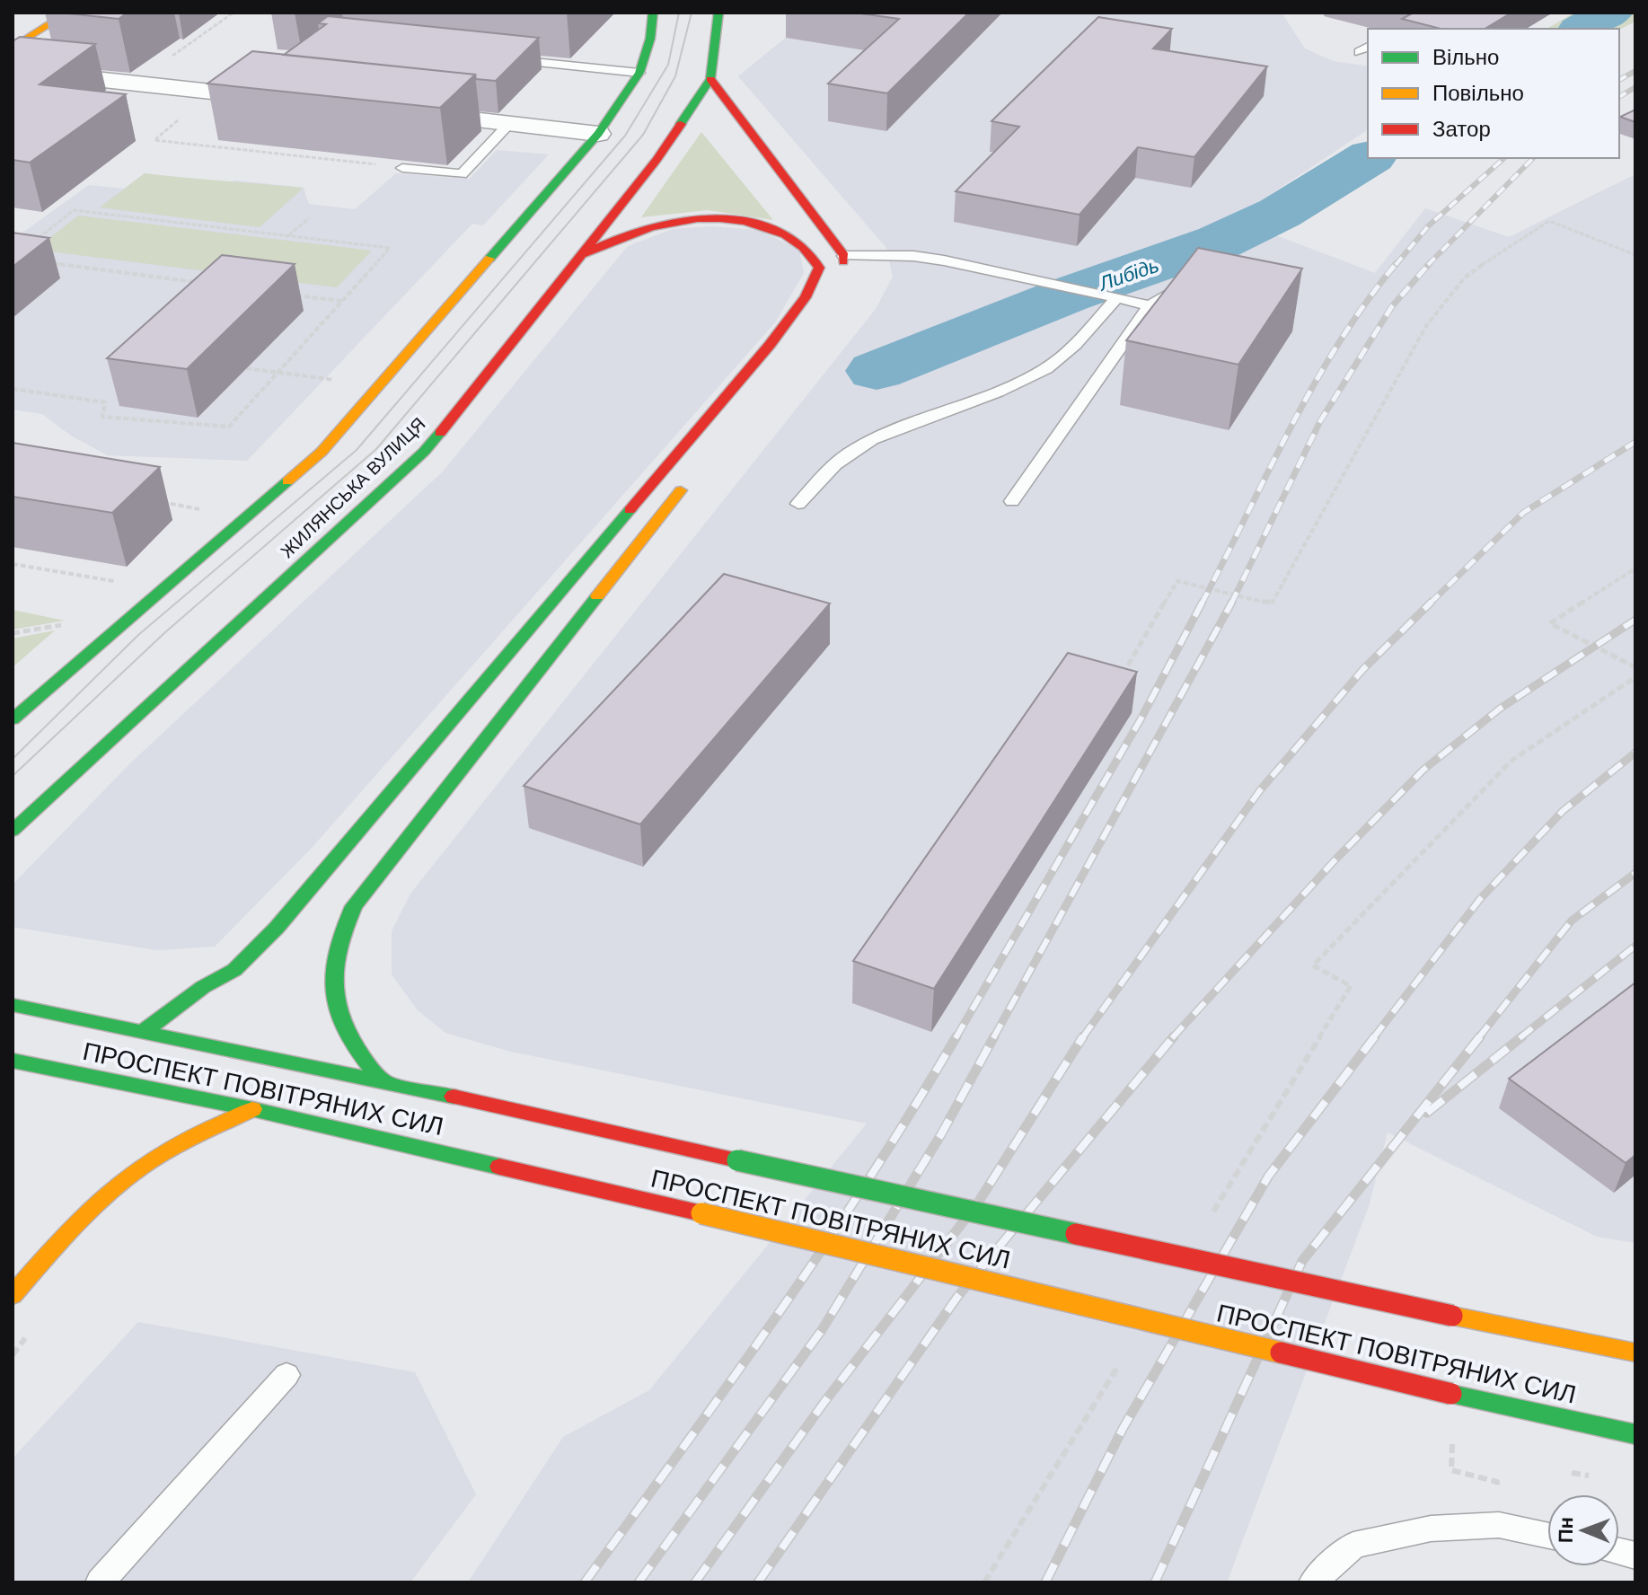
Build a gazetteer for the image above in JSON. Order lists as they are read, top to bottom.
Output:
{
  "streets": {
    "main road": ["ЖИЛЯНСЬКА ВУЛИЦЯ", "ПРОСПЕКТ ПОВІТРЯНИХ СИЛ"]
  },
  "water": ["Либідь"],
  "legend": ["Вільно", "Повільно", "Затор"],
  "north": "left"
}
